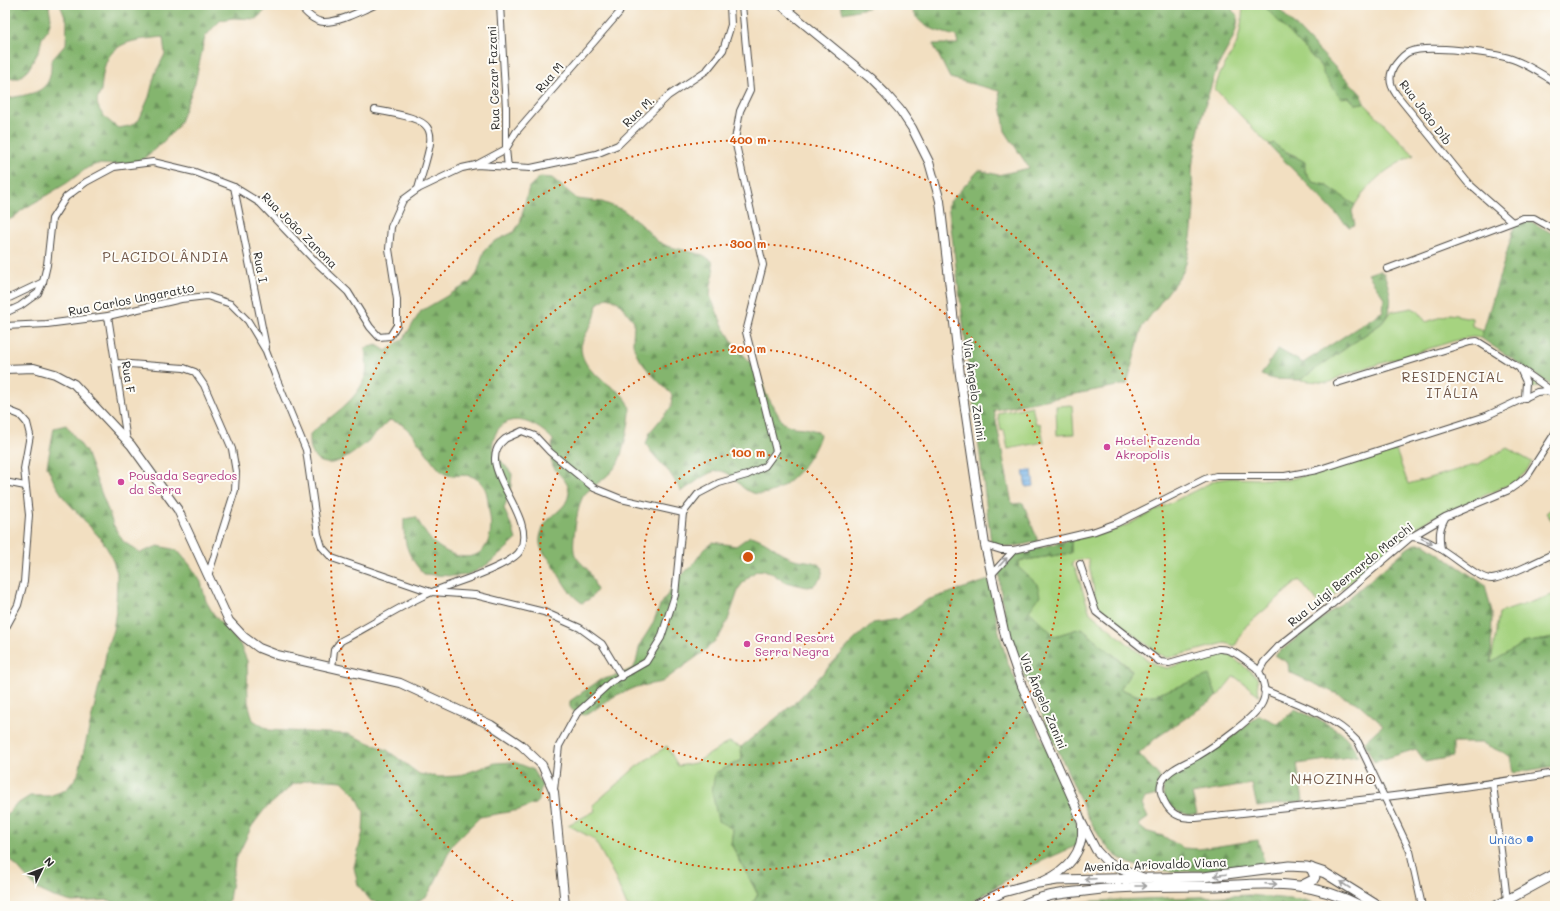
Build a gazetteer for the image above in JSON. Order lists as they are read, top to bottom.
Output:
{
  "streets": {
    "main road": ["Avenida Ariovaldo Viana"],
    "street": [
      "Rua M",
      "Rua Cezar Fazani",
      "Rua M.",
      "Rua João Dib",
      "Rua João Zanona",
      "Rua I",
      "Rua Carlos Ungaratto",
      "Rua F",
      "Via Ângelo Zanini",
      "Rua Luigi Bernardo Marchi"
    ]
  },
  "crossings": [
    ["Rua M", "Rua Cezar Fazani"],
    ["Rua M.", "Rua João Zanona"],
    ["Rua João Zanona", "Rua I"],
    ["Rua I", "Rua Carlos Ungaratto"],
    ["Rua Carlos Ungaratto", "Rua F"],
    ["Via Ângelo Zanini", "Avenida Ariovaldo Viana"]
  ],
  "districts": ["PLACIDOLÂNDIA", "RESIDENCIAL ITÁLIA", "NHOZINHO"],
  "places": [
    "Hotel Fazenda Akropolis",
    "Pousada Segredos da Serra",
    "Grand Resort Serra Negra",
    "União"
  ],
  "north": "top right",
  "rings": [
    "400 m",
    "300 m",
    "200 m",
    "100 m"
  ]
}
